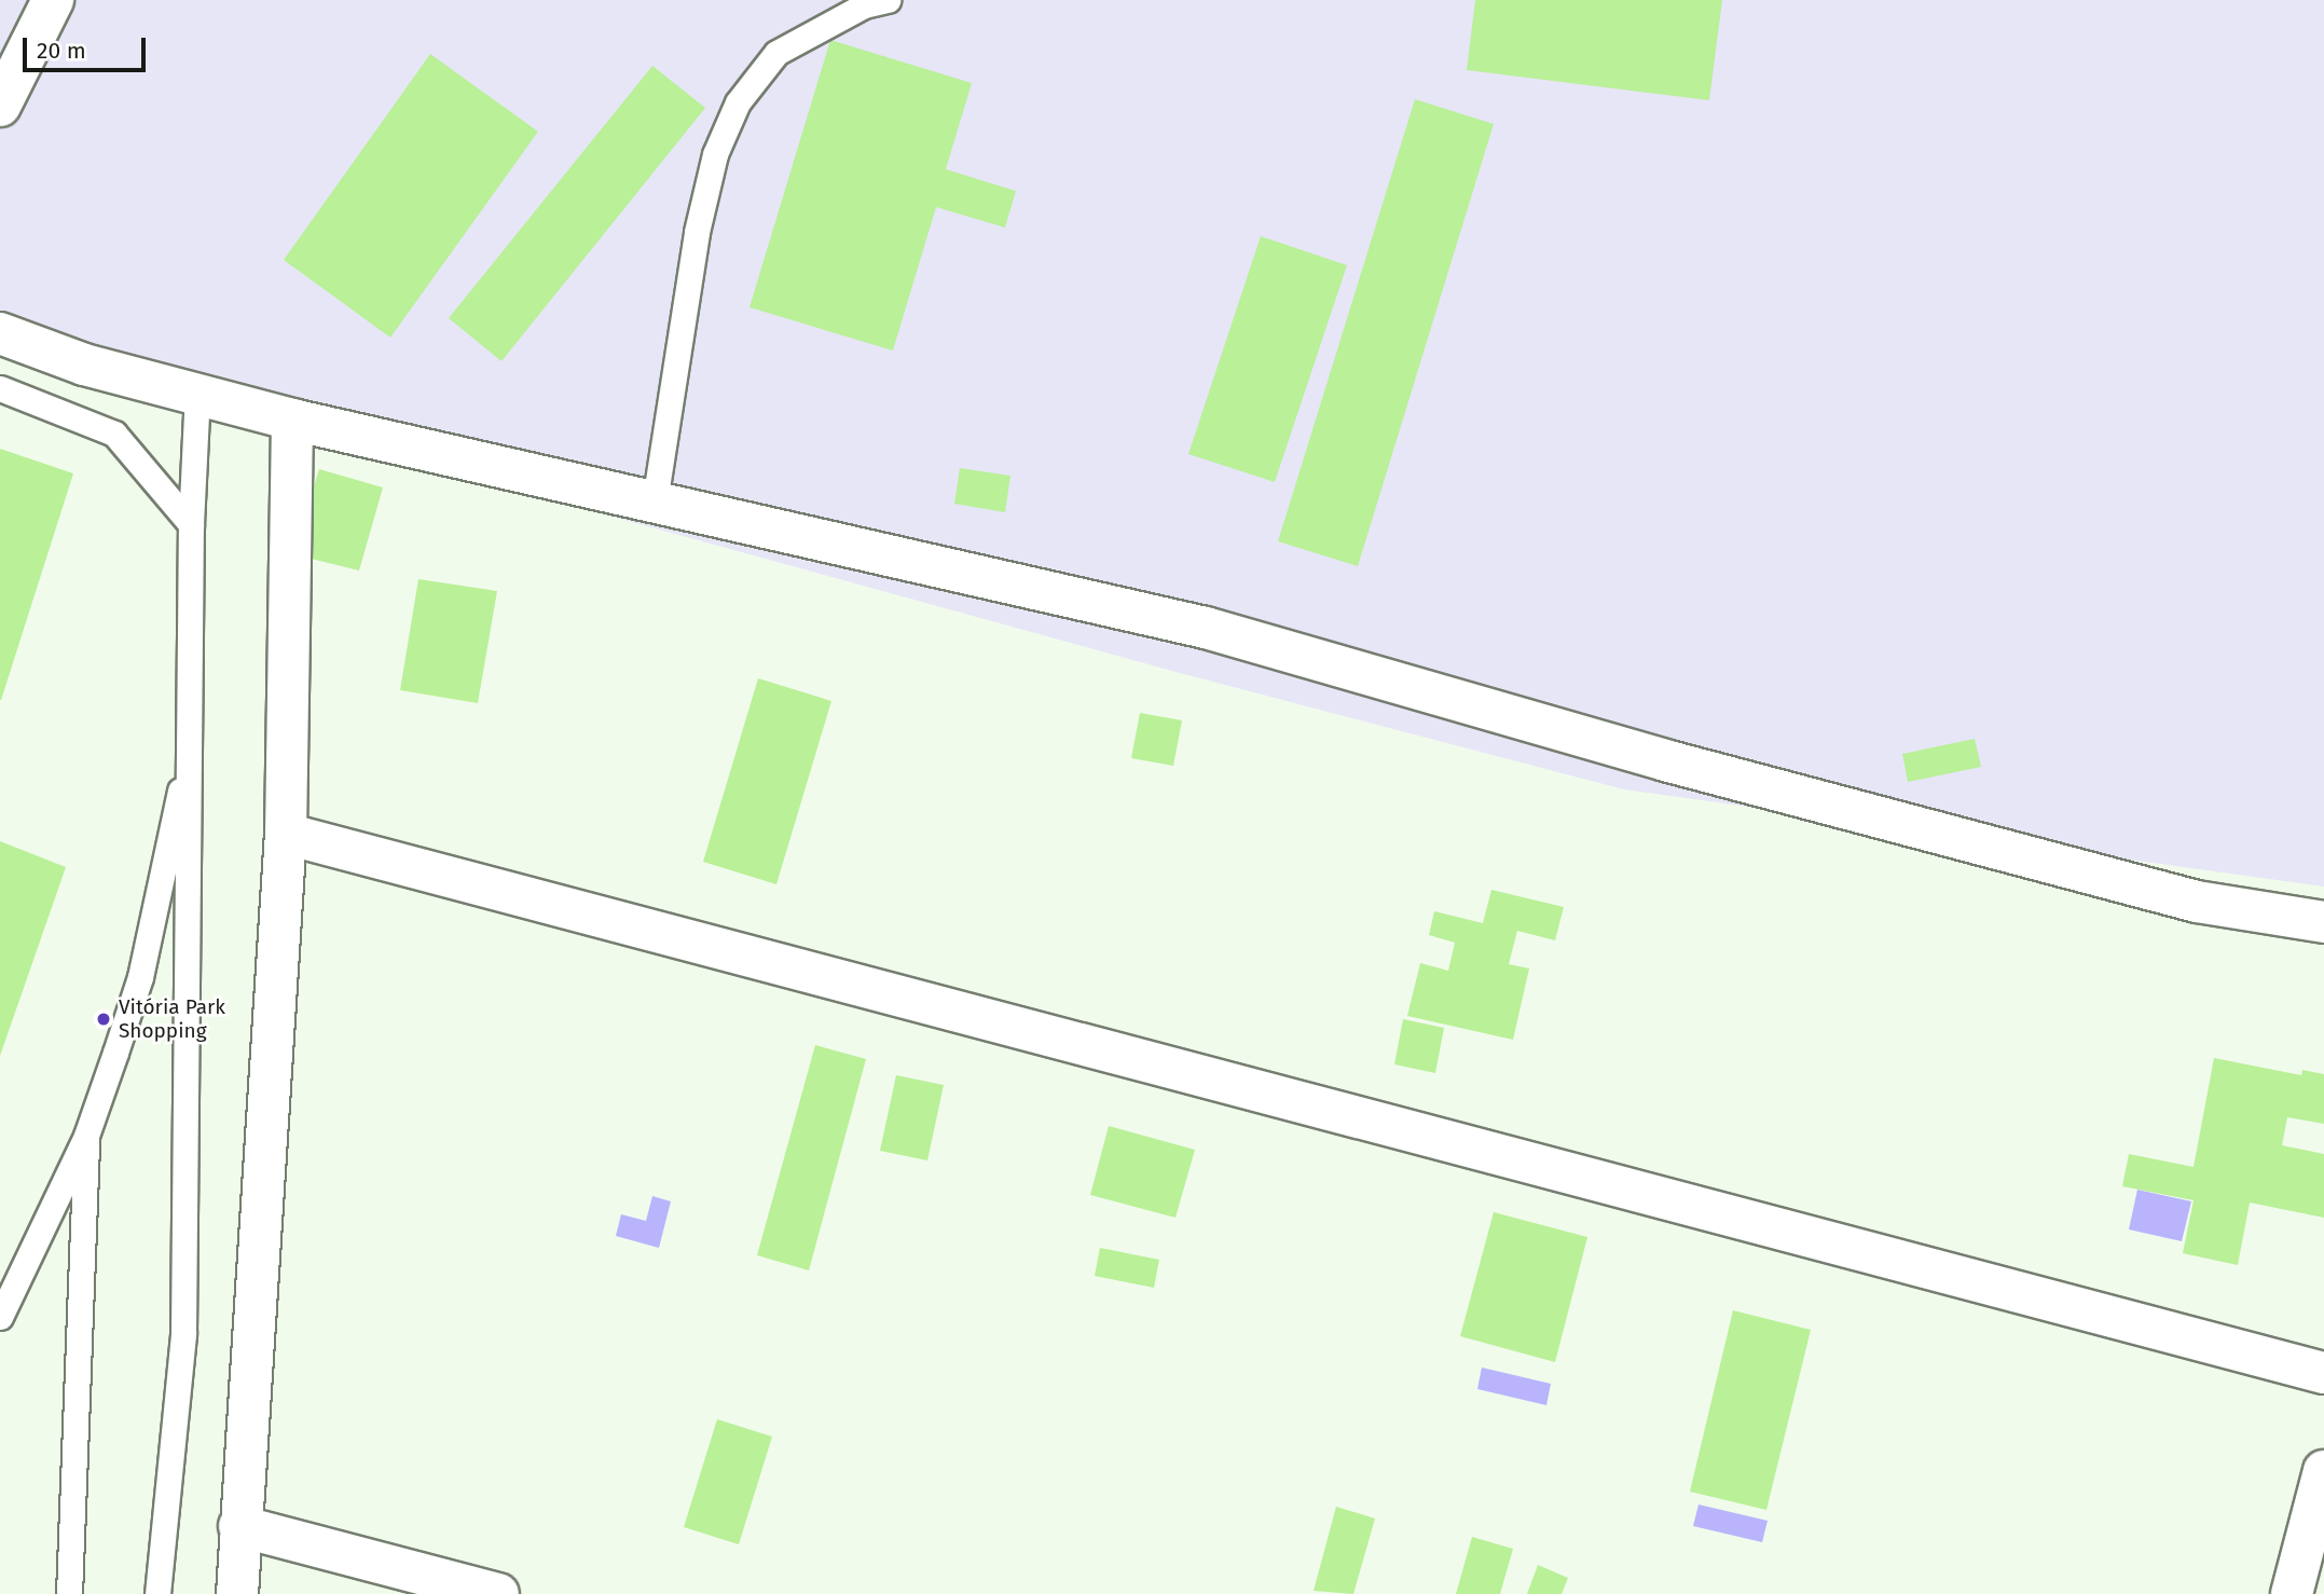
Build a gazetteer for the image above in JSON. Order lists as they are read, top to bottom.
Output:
{
  "places": ["Vitória Park Shopping"],
  "scale_bar": "20 m"
}
